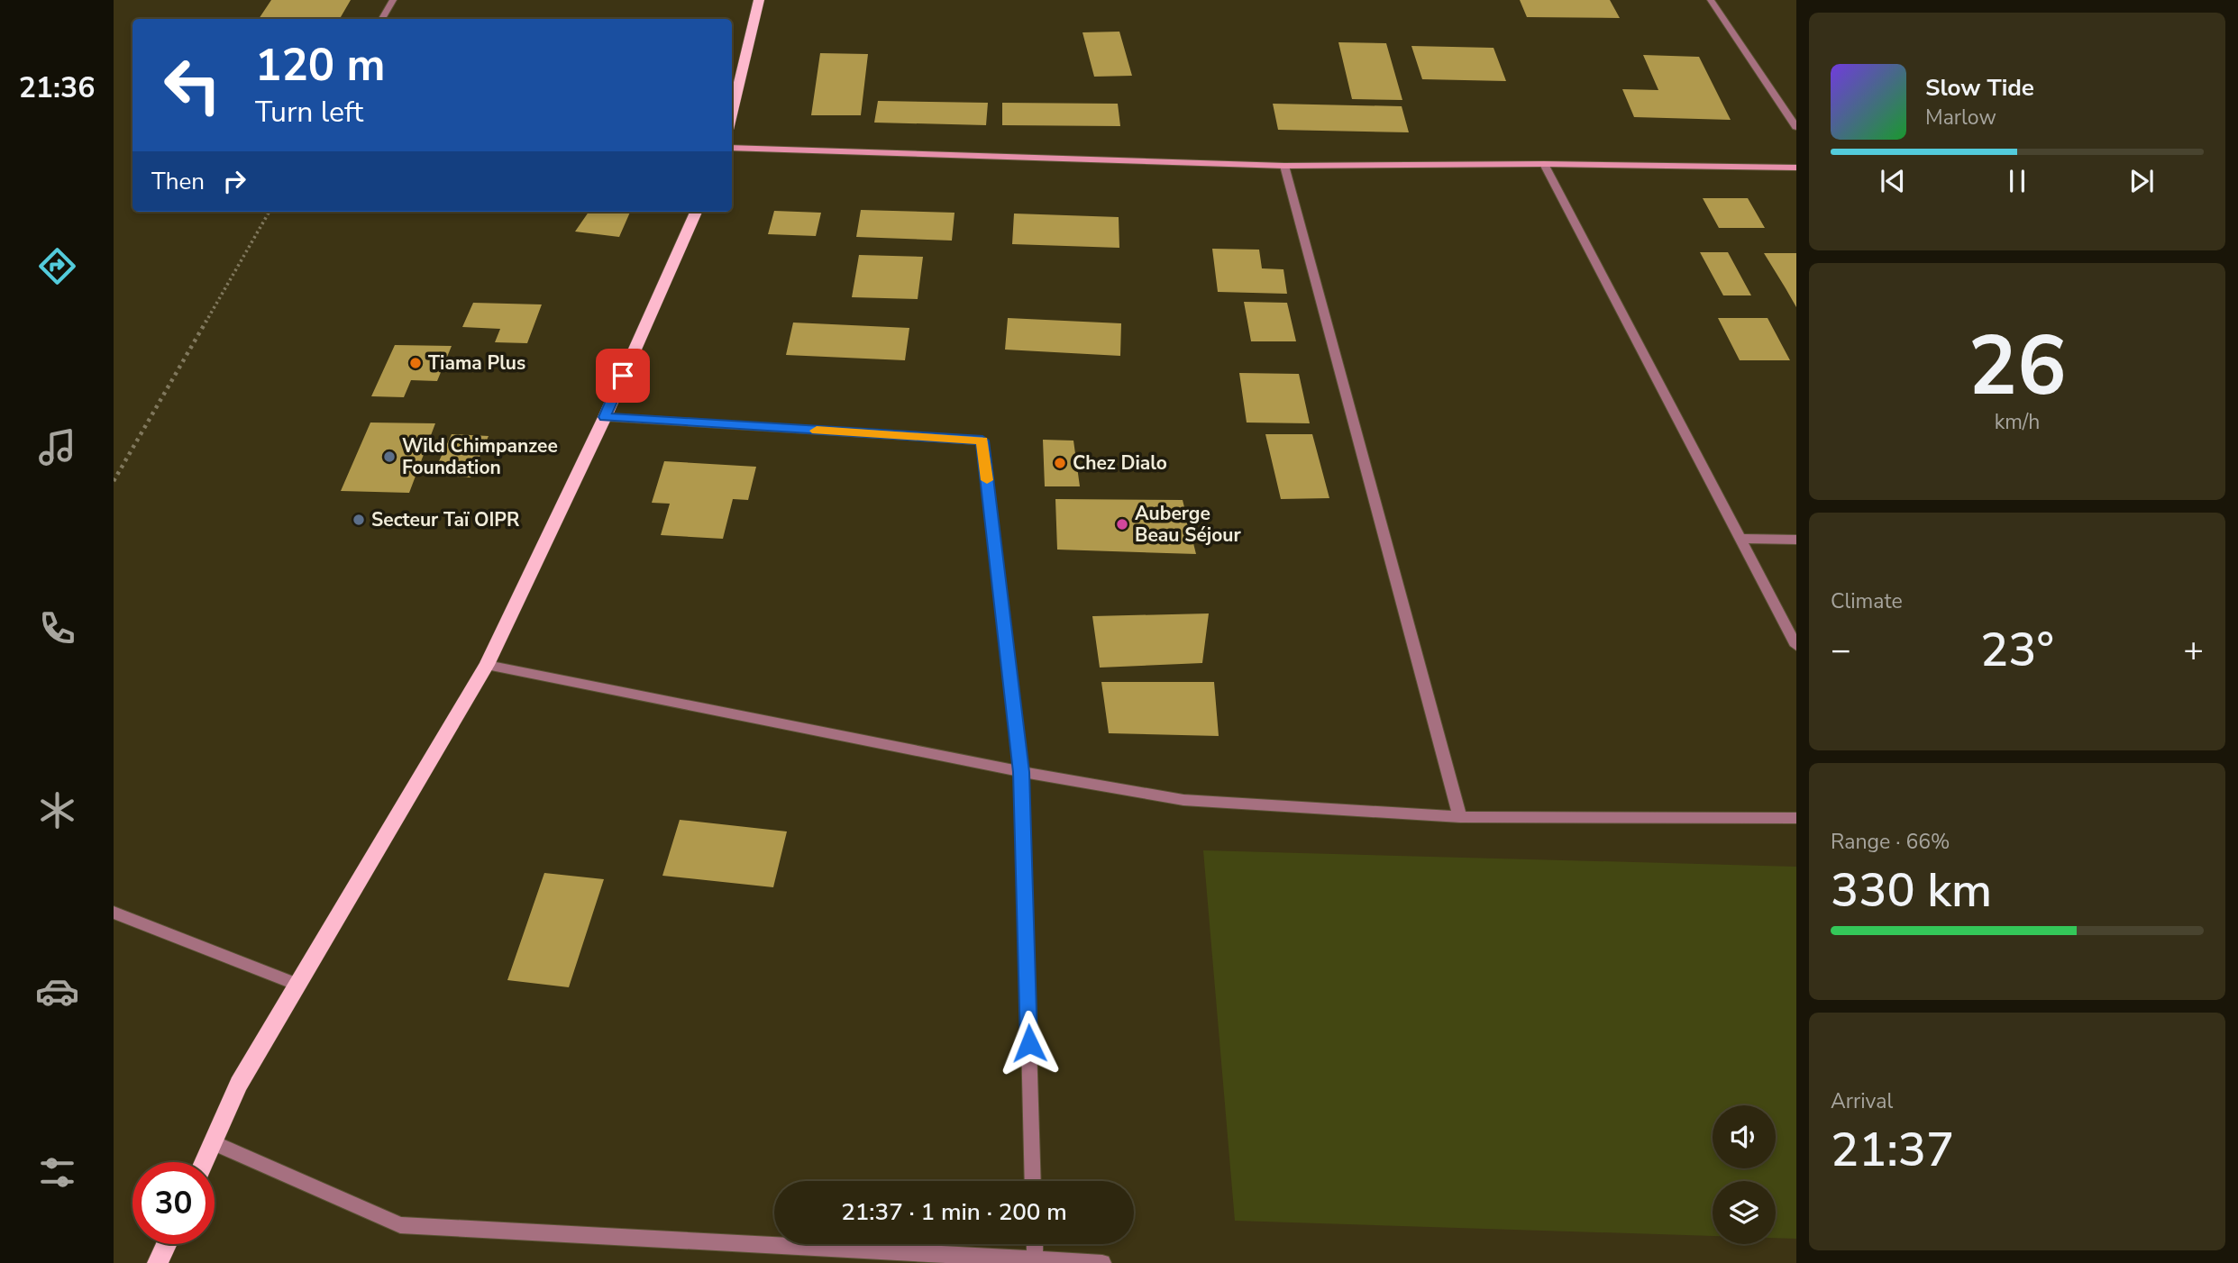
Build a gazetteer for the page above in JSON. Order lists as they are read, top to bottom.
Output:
{
  "places": [
    "Tiama Plus",
    "Wild Chimpanzee Foundation",
    "Chez Dialo",
    "Secteur Taï OIPR",
    "Auberge Beau Séjour"
  ],
  "page": {
    "tabs": "21:36",
    "turn": ["120 m", "Turn left"],
    "song": ["Slow Tide", "Marlow"],
    "then": "Then",
    "tile": [
      ["26", "km/h"],
      "Climate",
      ["Range · 66%", "330 km"],
      ["Arrival", "21:37"]
    ],
    "heat": ["−", "23°", "+"],
    "limit": "30",
    "trip": "21:37 · 1 min · 200 m"
  }
}
